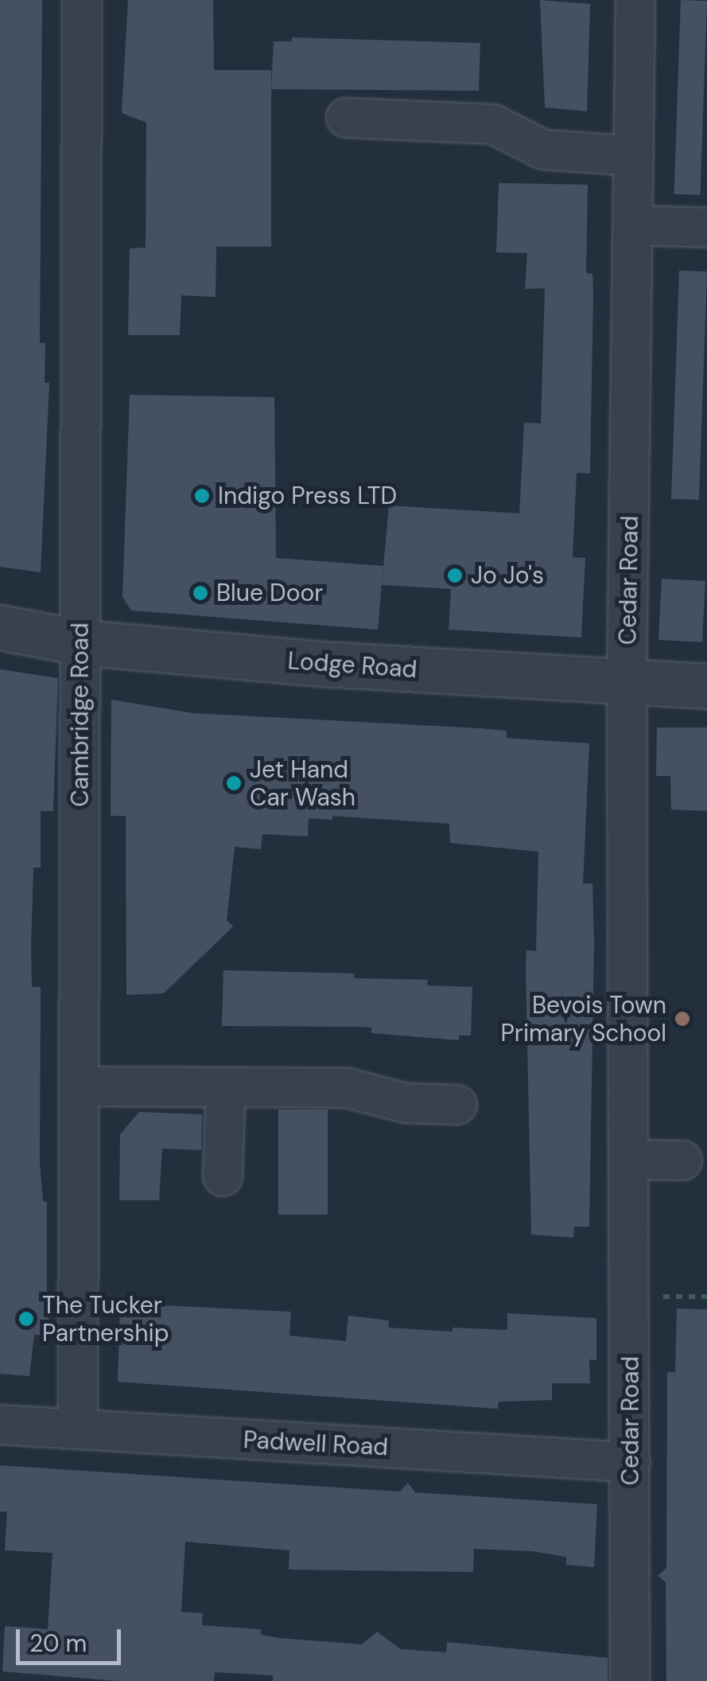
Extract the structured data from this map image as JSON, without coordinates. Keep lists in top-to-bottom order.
{
  "streets": {
    "street": [
      "Cedar Road",
      "Lodge Road",
      "Cambridge Road",
      "Padwell Road"
    ]
  },
  "crossings": [
    ["Cedar Road", "Lodge Road"],
    ["Cedar Road", "Padwell Road"],
    ["Lodge Road", "Cambridge Road"],
    ["Cambridge Road", "Padwell Road"]
  ],
  "places": [
    "Indigo Press LTD",
    "Jo Jo's",
    "Blue Door",
    "Jet Hand Car Wash",
    "Bevois Town Primary School",
    "The Tucker Partnership"
  ],
  "scale_bar": "20 m"
}
